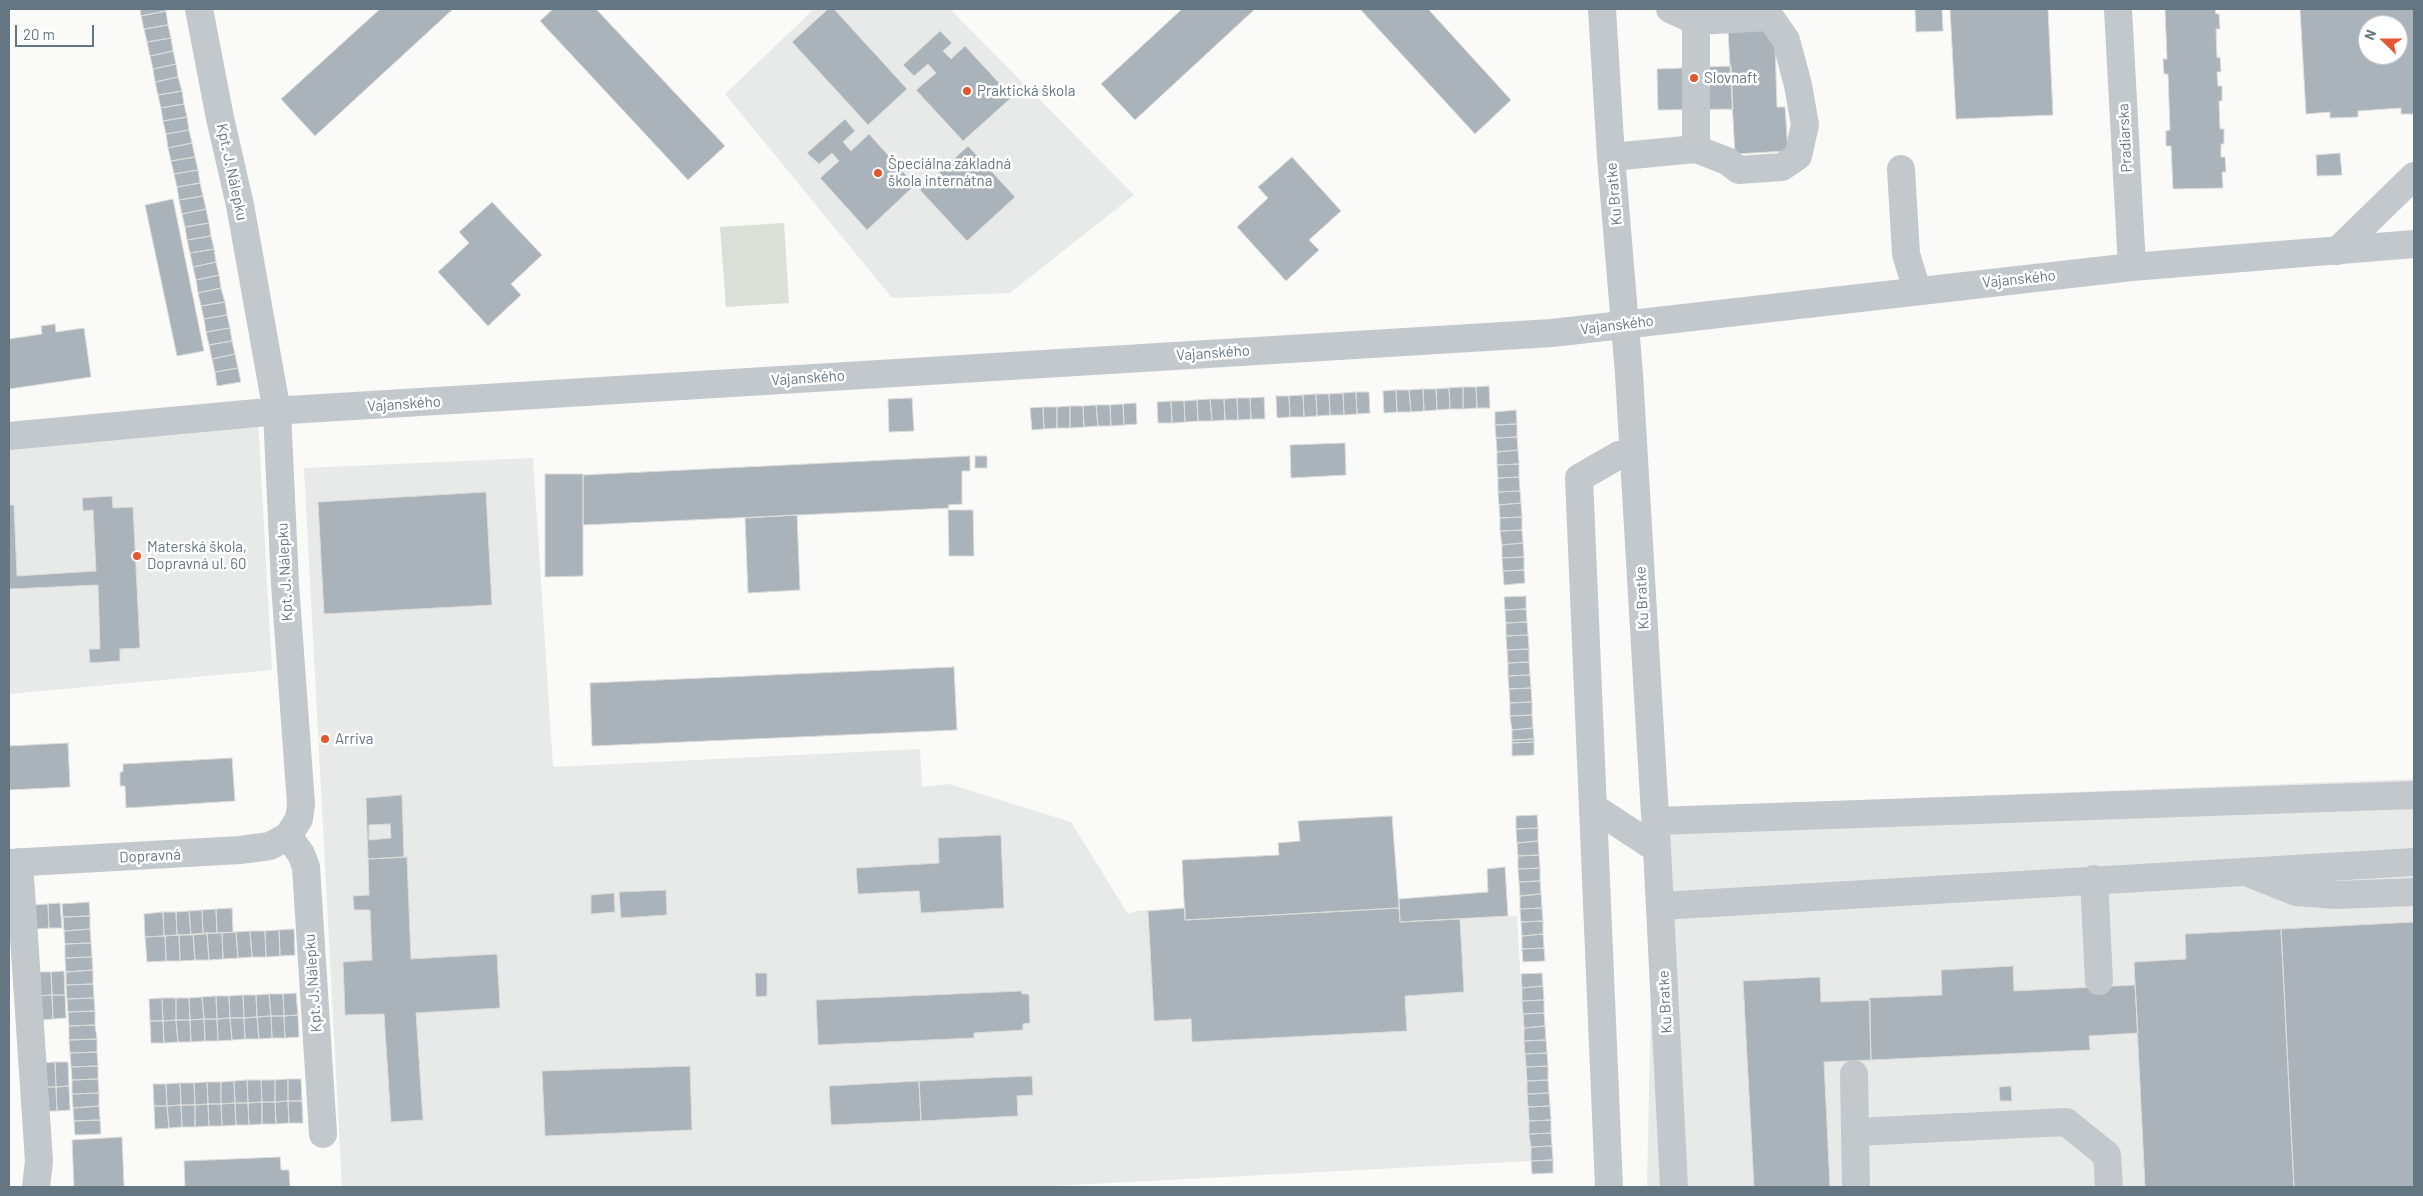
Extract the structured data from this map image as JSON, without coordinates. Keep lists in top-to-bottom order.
{
  "streets": {
    "street": [
      "Pradiarska",
      "Kpt. J. Nálepku",
      "Ku Bratke",
      "Vajanského",
      "Dopravná"
    ]
  },
  "crossings": [
    ["Pradiarska", "Vajanského"],
    ["Kpt. J. Nálepku", "Vajanského"],
    ["Kpt. J. Nálepku", "Dopravná"],
    ["Ku Bratke", "Vajanského"]
  ],
  "places": [
    "Slovnaft",
    "Praktická škola",
    "Špeciálna základná škola internátna",
    "Materská škola, Dopravná ul. 60",
    "Arriva"
  ],
  "scale_bar": "20 m",
  "north": "left"
}
